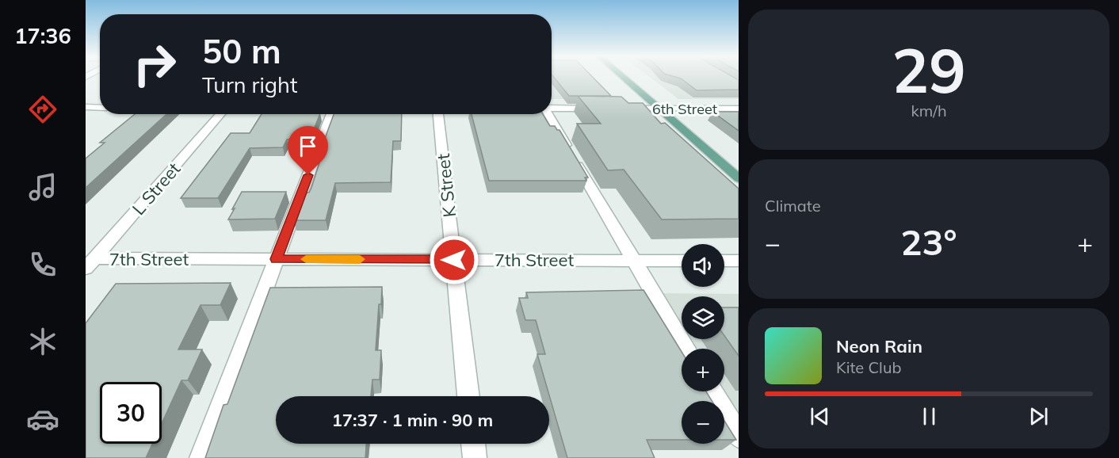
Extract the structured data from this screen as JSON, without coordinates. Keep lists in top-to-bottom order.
{
  "streets": {
    "street": [
      "6th Street",
      "K Street",
      "L Street",
      "7th Street"
    ]
  },
  "crossings": [
    ["K Street", "7th Street"],
    ["L Street", "7th Street"]
  ],
  "page": {
    "tabs": "17:36",
    "tile": [
      ["29", "km/h"],
      "Climate"
    ],
    "turn": ["50 m", "Turn right"],
    "heat": ["−", "23°", "+"],
    "map_buttons": ["+", "−"],
    "song": ["Neon Rain", "Kite Club"],
    "limit": "30",
    "trip": "17:37 · 1 min · 90 m"
  }
}
